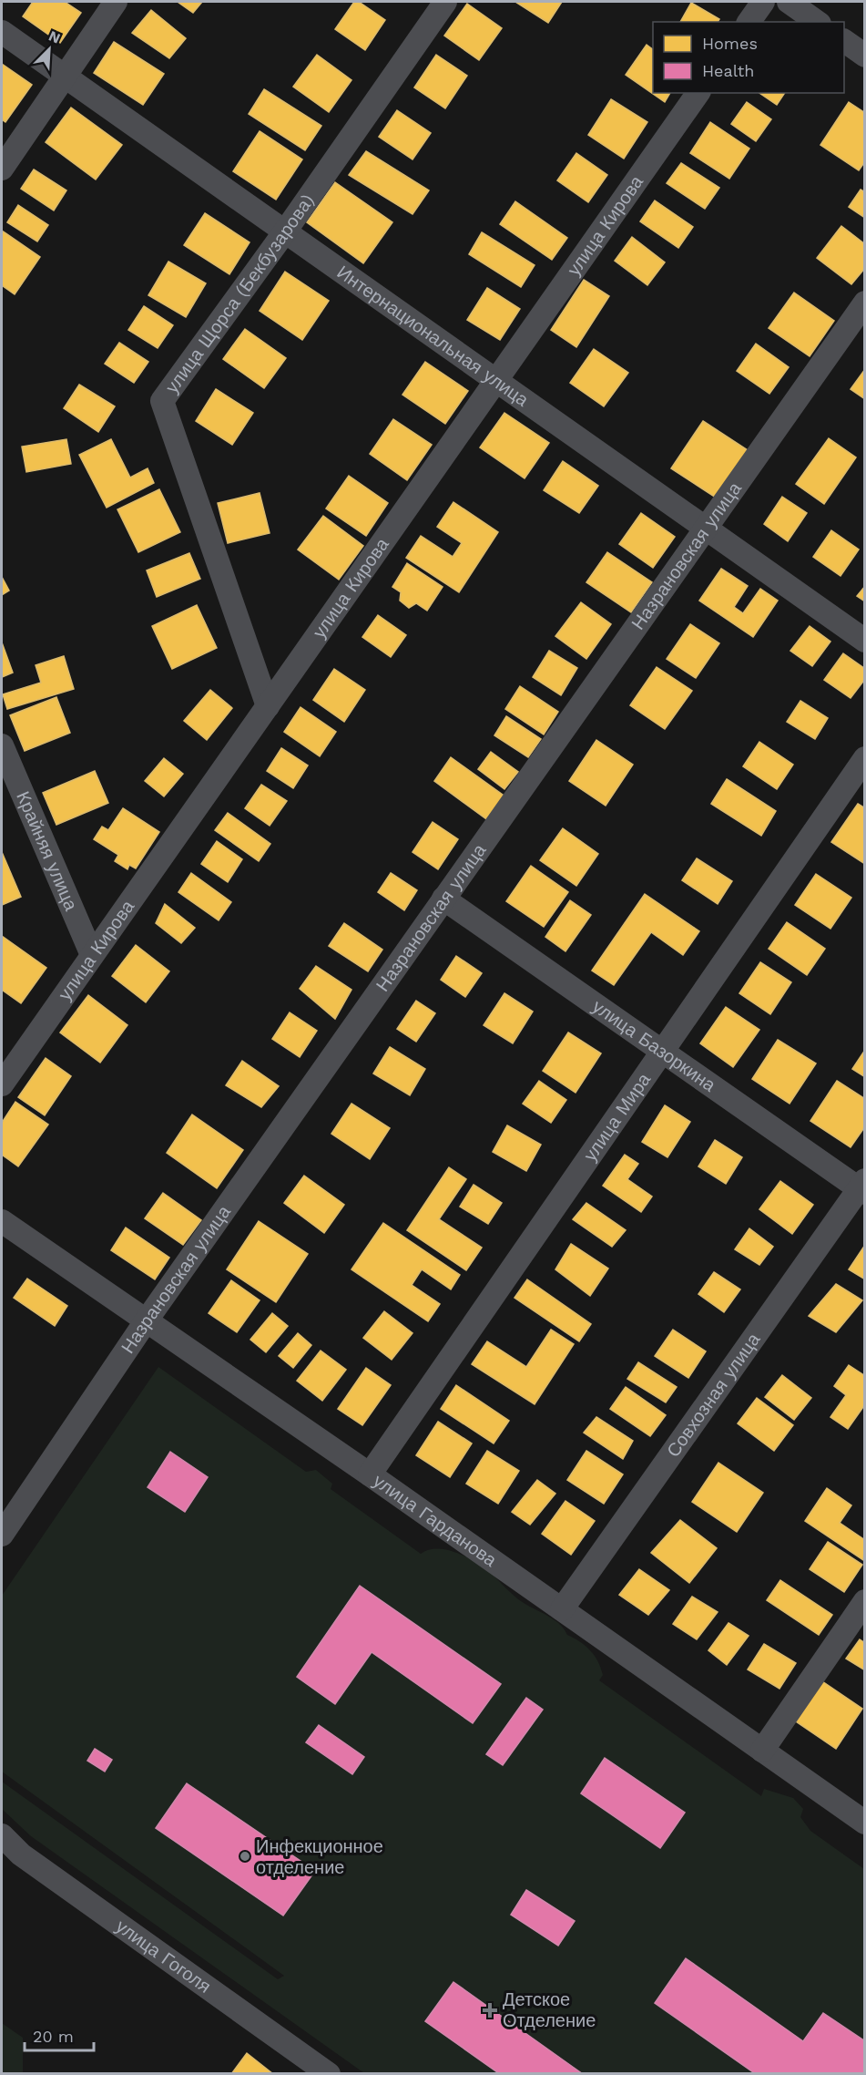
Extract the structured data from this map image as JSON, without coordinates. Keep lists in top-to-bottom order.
{
  "streets": {
    "street": [
      "улица Кирова",
      "улица Щорса (Бекбузарова)",
      "Интернациональная улица",
      "Назрановская улица",
      "Крайняя улица",
      "улица Базоркина",
      "улица Мира",
      "Совхозная улица",
      "улица Гарданова",
      "улица Гоголя"
    ]
  },
  "crossings": [
    ["улица Кирова", "улица Щорса (Бекбузарова)"],
    ["улица Кирова", "Интернациональная улица"],
    ["улица Кирова", "Крайняя улица"],
    ["улица Щорса (Бекбузарова)", "Интернациональная улица"],
    ["Интернациональная улица", "Назрановская улица"],
    ["Назрановская улица", "улица Базоркина"],
    ["Назрановская улица", "улица Гарданова"],
    ["улица Базоркина", "улица Мира"],
    ["улица Базоркина", "Совхозная улица"],
    ["улица Мира", "улица Гарданова"],
    ["Совхозная улица", "улица Гарданова"]
  ],
  "places": {
    "other": ["Инфекционное отделение"],
    "health": ["Детское Отделение"]
  },
  "legend": ["Homes", "Health"],
  "scale_bar": "20 m",
  "north": "top right"
}
